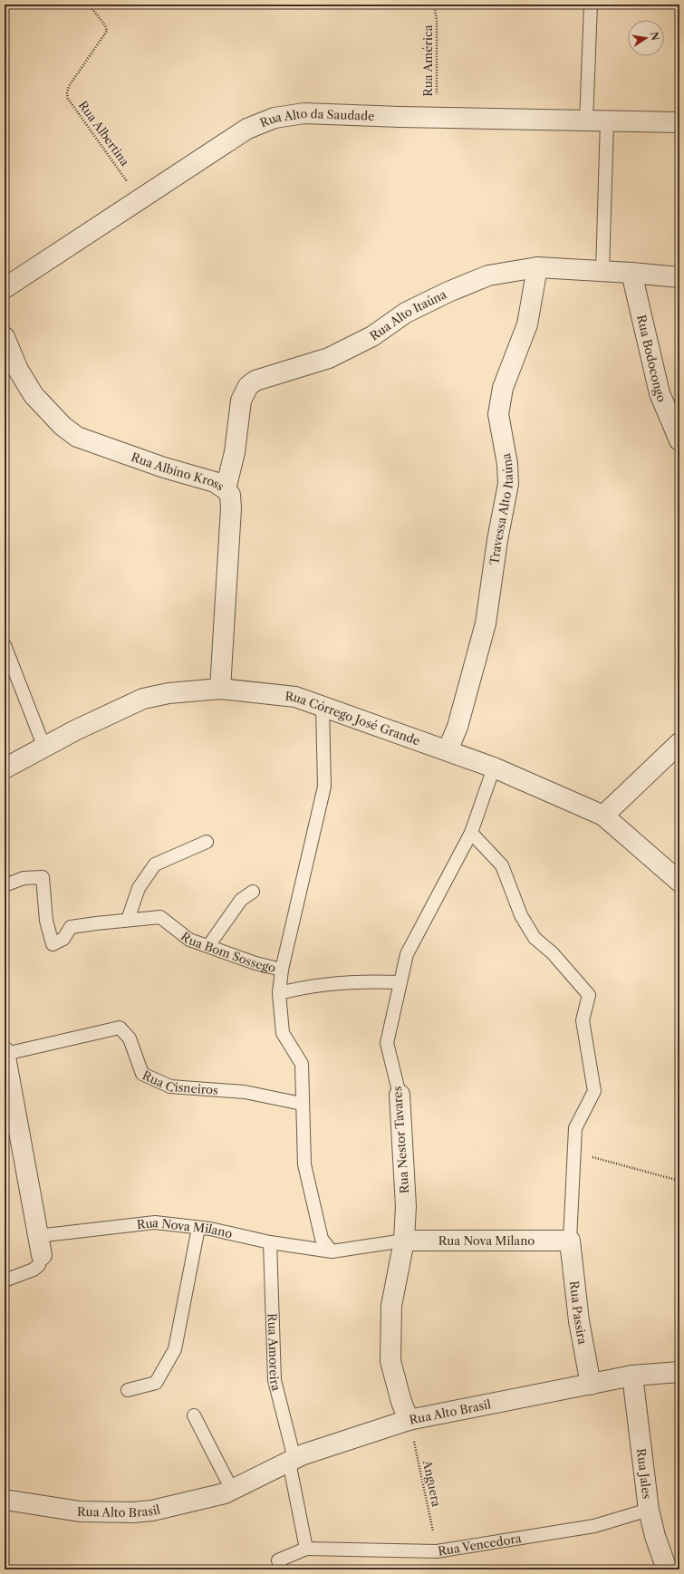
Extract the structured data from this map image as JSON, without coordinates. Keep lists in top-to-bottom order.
{
  "streets": {
    "street": [
      "Rua Alto da Saudade",
      "Rua Alto Itaúna",
      "Rua Bodocongo",
      "Rua Albino Kross",
      "Travessa Alto Itaúna",
      "Rua Córrego José Grande",
      "Rua Nestor Tavares",
      "Rua Nova Milano",
      "Rua Passira",
      "Rua Alto Brasil",
      "Rua Jales"
    ],
    "lane": [
      "Rua Bom Sossego",
      "Rua Cisneiros",
      "Rua Amoreira",
      "Rua Vencedora"
    ],
    "path": ["Rua América", "Rua Albertina", "Anguera"]
  },
  "crossings": [
    ["Rua América", "Rua Alto da Saudade"],
    ["Rua Alto da Saudade", "Rua Albertina"],
    ["Rua Alto Itaúna", "Rua Bodocongo"],
    ["Rua Alto Itaúna", "Rua Albino Kross"],
    ["Rua Alto Itaúna", "Travessa Alto Itaúna"],
    ["Rua Albino Kross", "Rua Córrego José Grande"],
    ["Travessa Alto Itaúna", "Rua Córrego José Grande"],
    ["Rua Córrego José Grande", "Rua Bom Sossego"],
    ["Rua Córrego José Grande", "Rua Nestor Tavares"],
    ["Rua Nestor Tavares", "Rua Nova Milano"],
    ["Rua Nestor Tavares", "Rua Alto Brasil"],
    ["Rua Nestor Tavares", "Anguera"],
    ["Rua Nova Milano", "Rua Passira"],
    ["Rua Nova Milano", "Rua Amoreira"],
    ["Rua Passira", "Rua Alto Brasil"],
    ["Rua Amoreira", "Rua Alto Brasil"],
    ["Rua Amoreira", "Rua Vencedora"],
    ["Rua Alto Brasil", "Rua Jales"],
    ["Rua Alto Brasil", "Anguera"],
    ["Rua Jales", "Rua Vencedora"],
    ["Anguera", "Rua Vencedora"]
  ],
  "north": "right"
}
